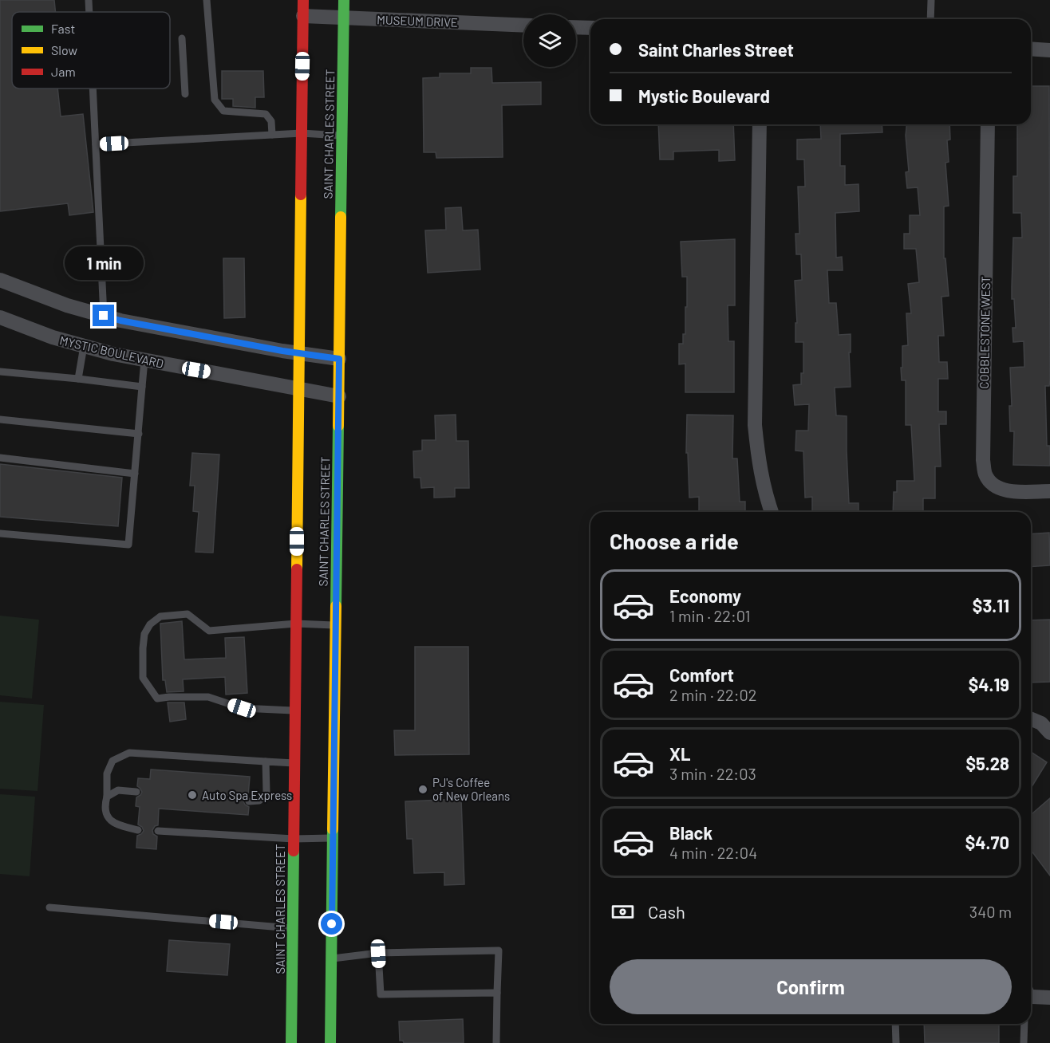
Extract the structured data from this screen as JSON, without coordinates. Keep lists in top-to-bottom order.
{
  "streets": {
    "street": [
      "MUSEUM DRIVE",
      "SAINT CHARLES STREET",
      "COBBLESTONE WEST",
      "MYSTIC BOULEVARD"
    ]
  },
  "crossings": [
    ["MUSEUM DRIVE", "SAINT CHARLES STREET"],
    ["SAINT CHARLES STREET", "MYSTIC BOULEVARD"]
  ],
  "places": ["PJ's Coffee of New Orleans", "Auto Spa Express"],
  "legend": ["Fast", "Slow", "Jam"],
  "page": {
    "banner": ["Saint Charles Street", "Mystic Boulevard"],
    "bubble": "1 min",
    "heading": "Choose a ride",
    "list": [
      {
        "name": "Economy",
        "note": "1 min · 22:01",
        "value": "$3.11"
      },
      {
        "name": "Comfort",
        "note": "2 min · 22:02",
        "value": "$4.19"
      },
      {
        "name": "XL",
        "note": "3 min · 22:03",
        "value": "$5.28"
      },
      {
        "name": "Black",
        "note": "4 min · 22:04",
        "value": "$4.70"
      }
    ],
    "pay": ["Cash", "340 m"],
    "buttons": "Confirm"
  }
}
